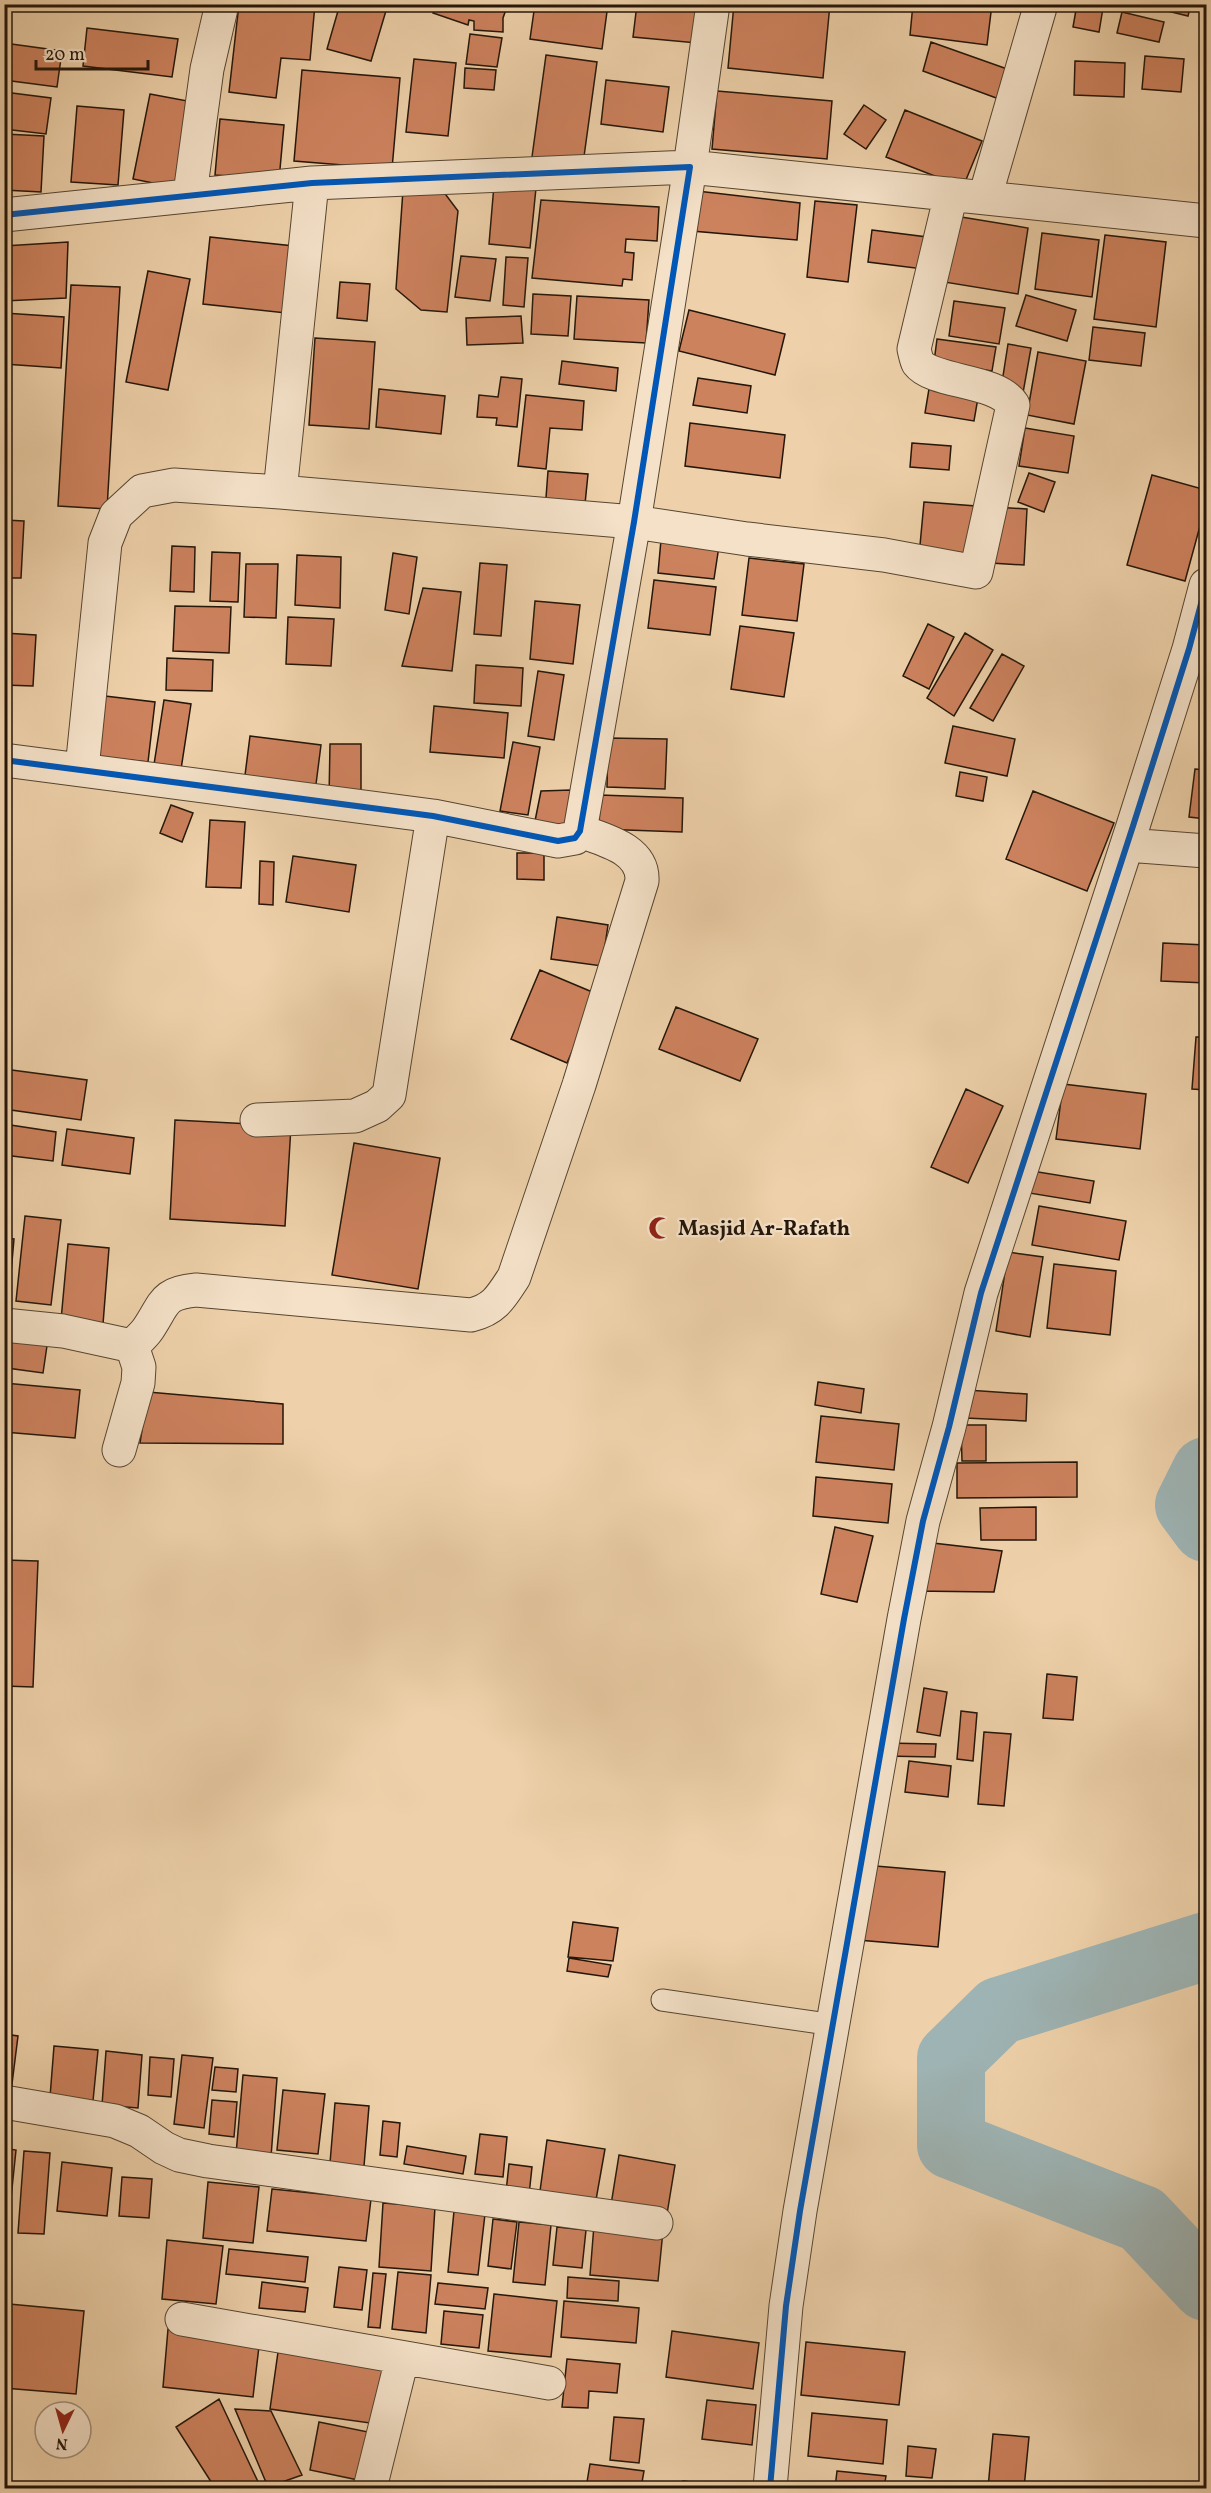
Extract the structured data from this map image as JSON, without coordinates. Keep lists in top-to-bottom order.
{
  "places": {
    "mosque": ["Masjid Ar-Rafath"]
  },
  "scale_bar": "20 m",
  "north": "bottom"
}
